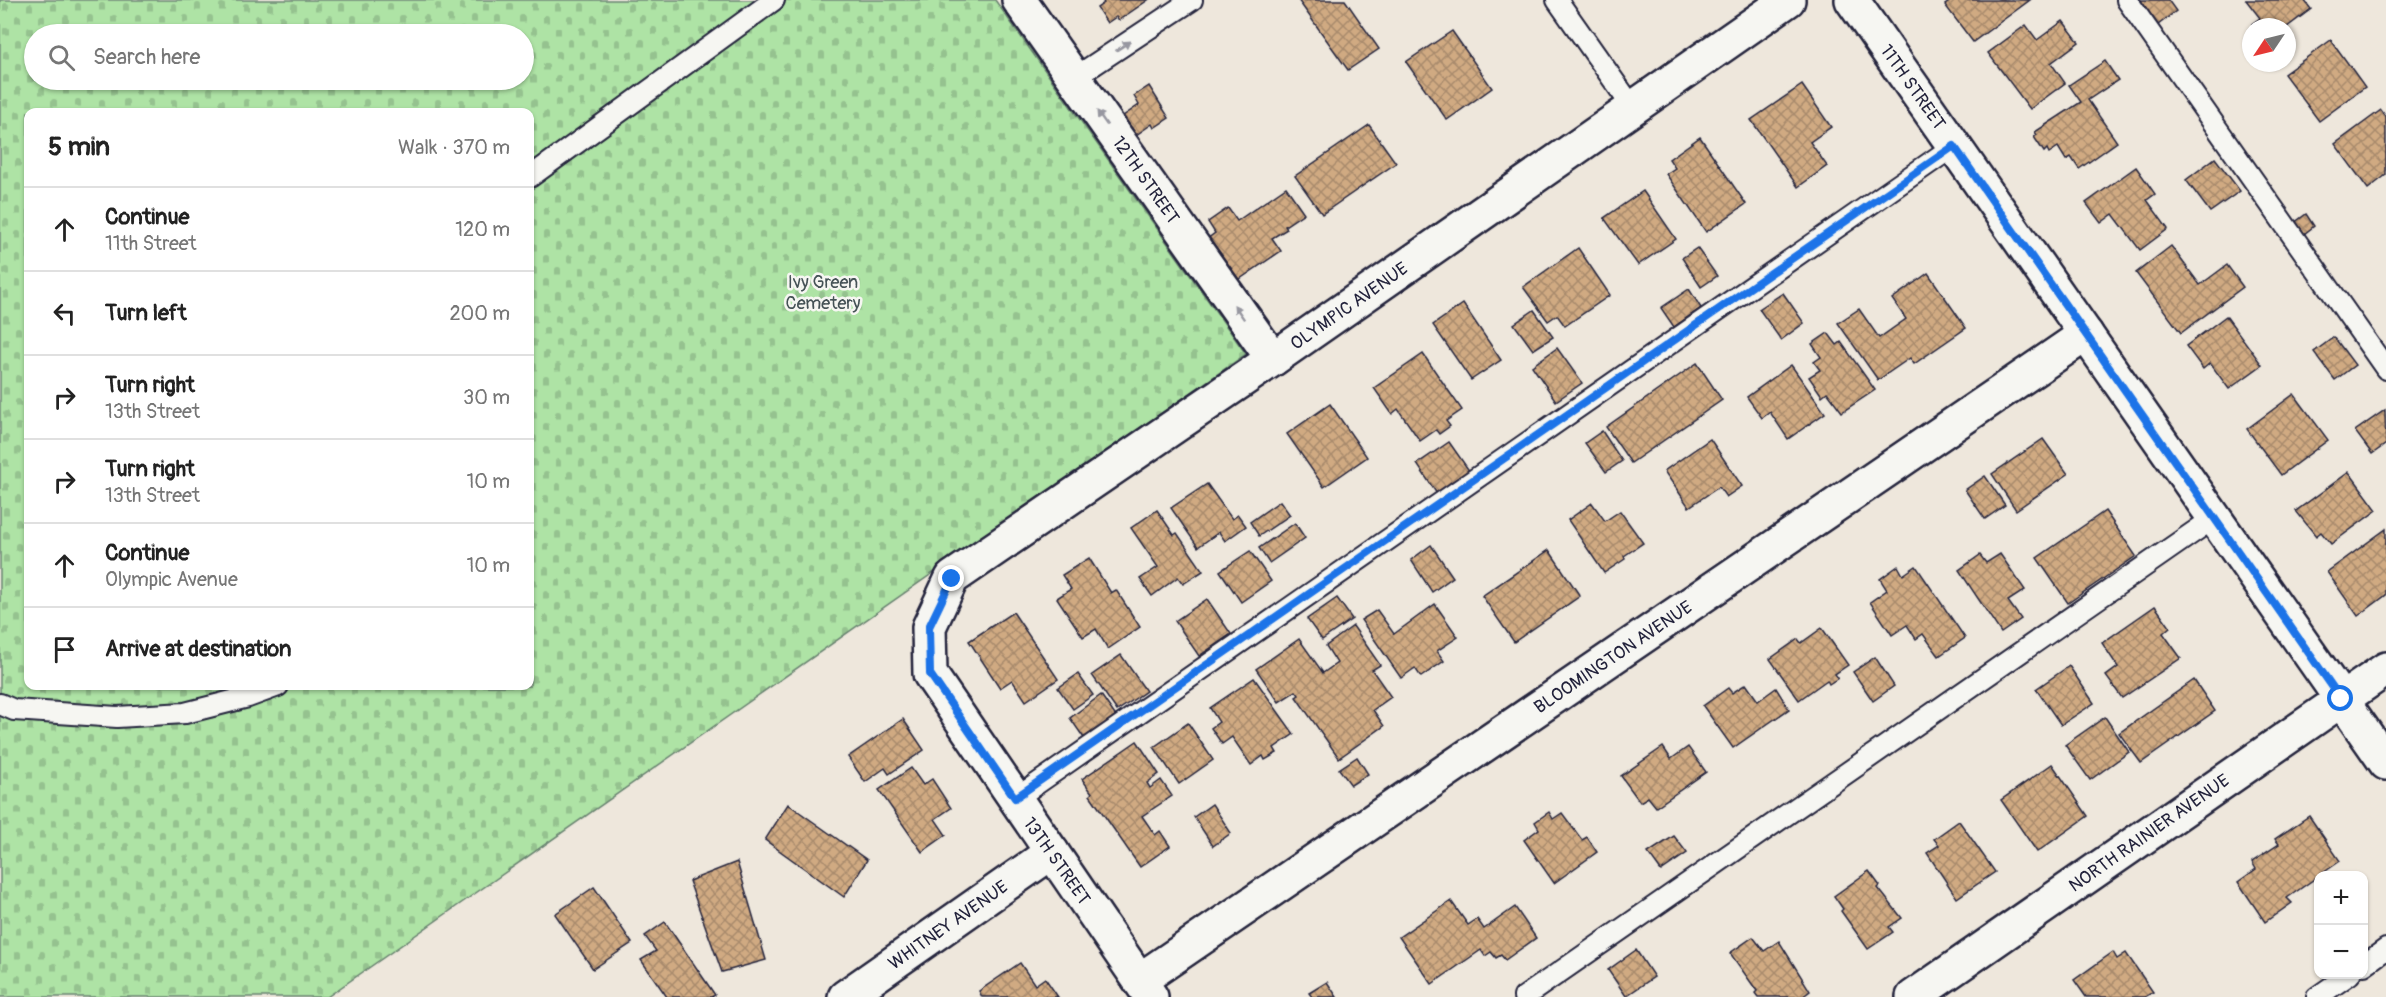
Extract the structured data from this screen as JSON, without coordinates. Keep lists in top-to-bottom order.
{
  "streets": {
    "street": [
      "11TH STREET",
      "12TH STREET",
      "OLYMPIC AVENUE",
      "BLOOMINGTON AVENUE",
      "NORTH RAINIER AVENUE",
      "13TH STREET",
      "WHITNEY AVENUE"
    ]
  },
  "crossings": [
    ["11TH STREET", "BLOOMINGTON AVENUE"],
    ["11TH STREET", "NORTH RAINIER AVENUE"],
    ["12TH STREET", "OLYMPIC AVENUE"],
    ["OLYMPIC AVENUE", "13TH STREET"],
    ["BLOOMINGTON AVENUE", "13TH STREET"],
    ["13TH STREET", "WHITNEY AVENUE"]
  ],
  "one_way": ["12TH STREET"],
  "parks": ["Ivy Green Cemetery"],
  "north": "bottom left",
  "page": {
    "search": "Search here",
    "heading": ["5 min", "Walk · 370 m"],
    "list": [
      ["Continue", "11th Street", "120 m"],
      ["Turn left", "200 m"],
      ["Turn right", "13th Street", "30 m"],
      ["Turn right", "13th Street", "10 m"],
      ["Continue", "Olympic Avenue", "10 m"],
      "Arrive at destination"
    ],
    "map_buttons": ["+", "−"]
  }
}
